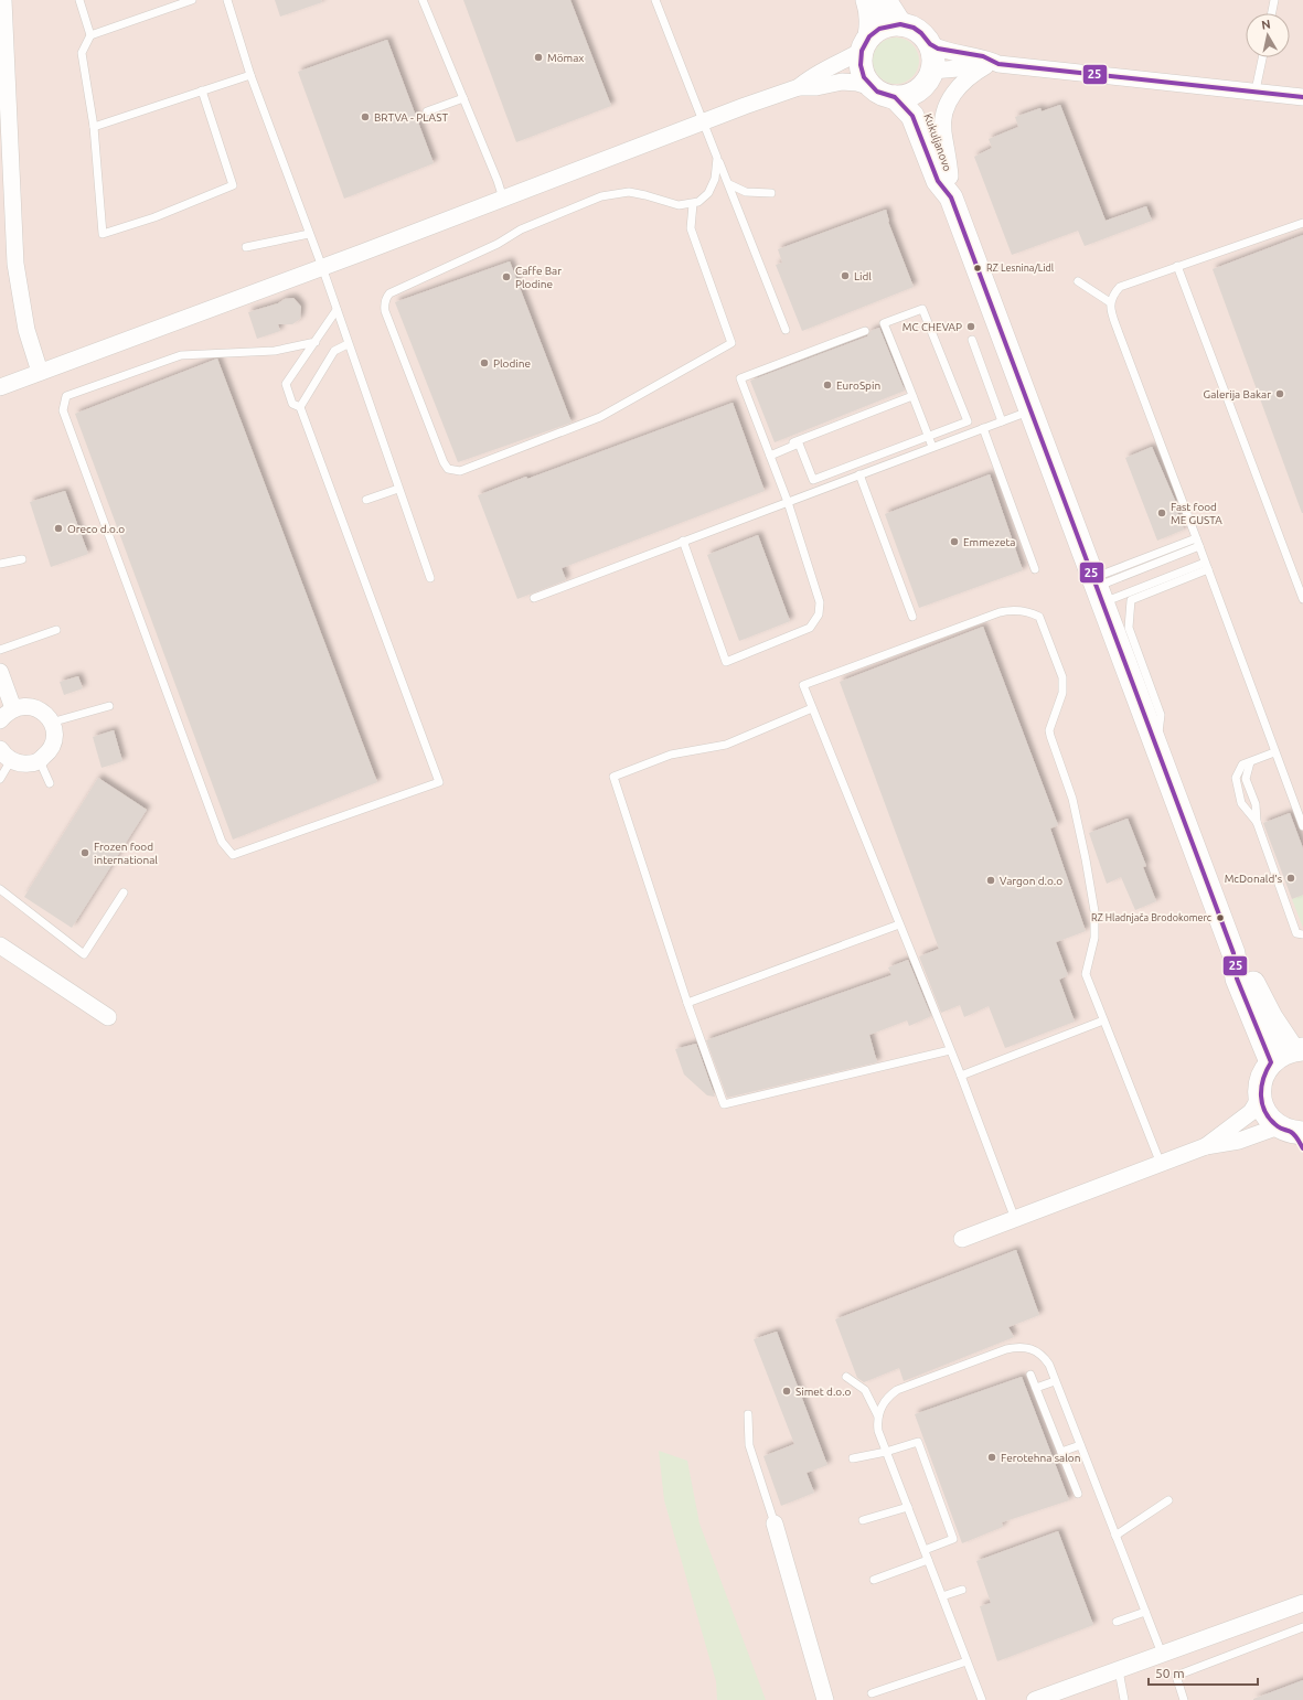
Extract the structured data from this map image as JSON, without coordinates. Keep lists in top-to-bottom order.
{
  "streets": {
    "main road": ["Kukuljanovo"]
  },
  "places": [
    "Mömax",
    "BRTVA - PLAST",
    "RZ Lesnina/Lidl",
    "Lidl",
    "Caffe Bar Plodine",
    "MC CHEVAP",
    "Plodine",
    "EuroSpin",
    "Galerija Bakar",
    "Fast food ME GUSTA",
    "Oreco d.o.o",
    "Emmezeta",
    "Frozen food international",
    "McDonald's",
    "Vargon d.o.o",
    "RZ Hladnjača Brodokomerc",
    "Simet d.o.o",
    "Ferotehna salon"
  ],
  "lines": ["transit line 25"],
  "scale_bar": "50 m",
  "north": "top"
}
